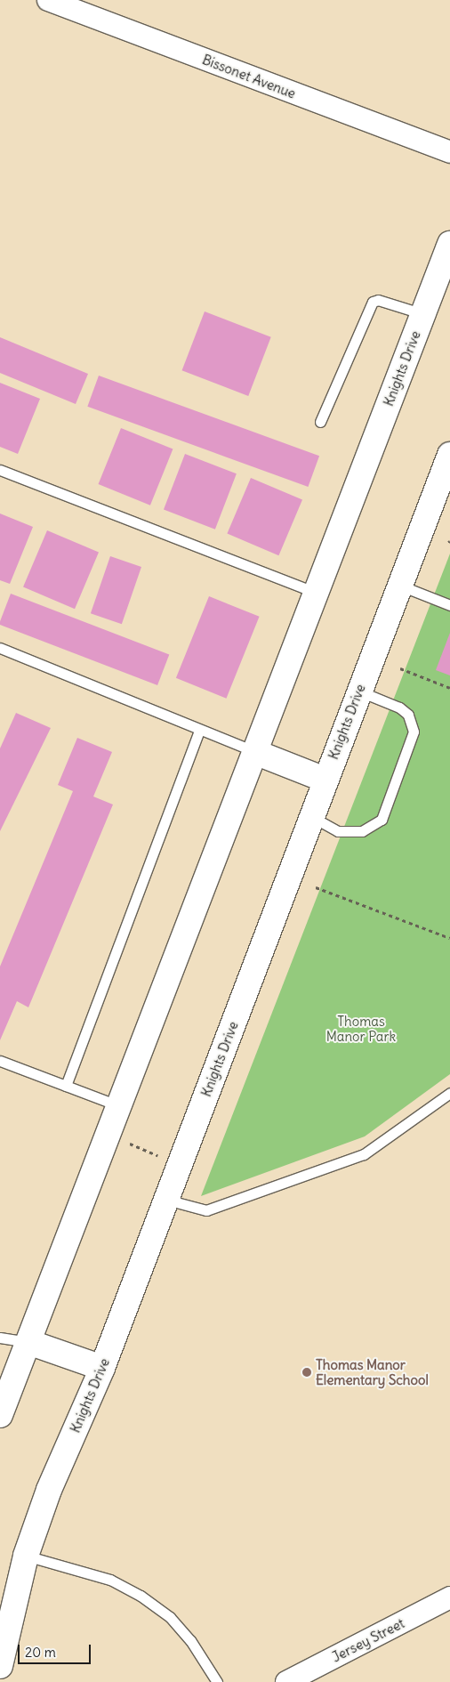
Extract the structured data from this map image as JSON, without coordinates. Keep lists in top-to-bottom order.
{
  "streets": {
    "street": ["Bissonet Avenue", "Knights Drive", "Jersey Street"]
  },
  "parks": ["Thomas Manor Park"],
  "places": ["Thomas Manor Elementary School"],
  "scale_bar": "20 m"
}
